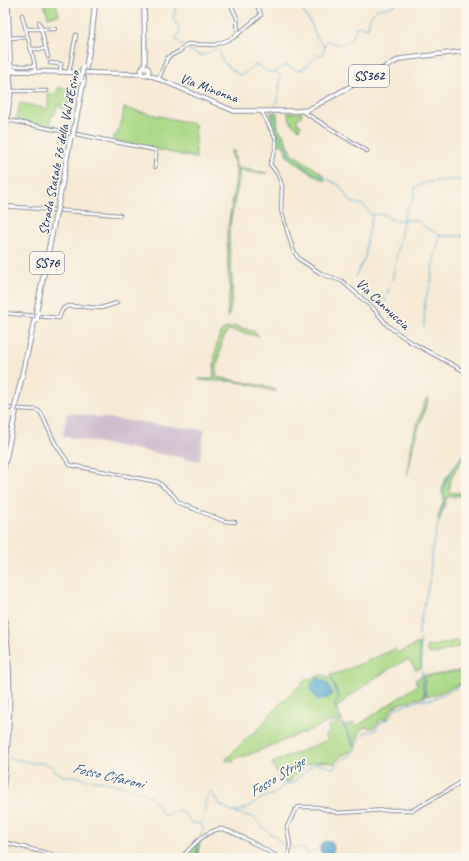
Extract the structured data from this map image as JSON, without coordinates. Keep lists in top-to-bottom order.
{
  "streets": {
    "highway": ["Strada Statale 76 della Val d'Esino", "SS76"],
    "main road": ["SS362", "Via Minonna"],
    "street": ["Via Cannuccia"]
  },
  "crossings": [
    ["SS362", "Via Minonna"],
    ["Via Minonna", "Via Cannuccia"]
  ],
  "water": ["Fosso Cifaroni", "Fosso Strige"]
}
